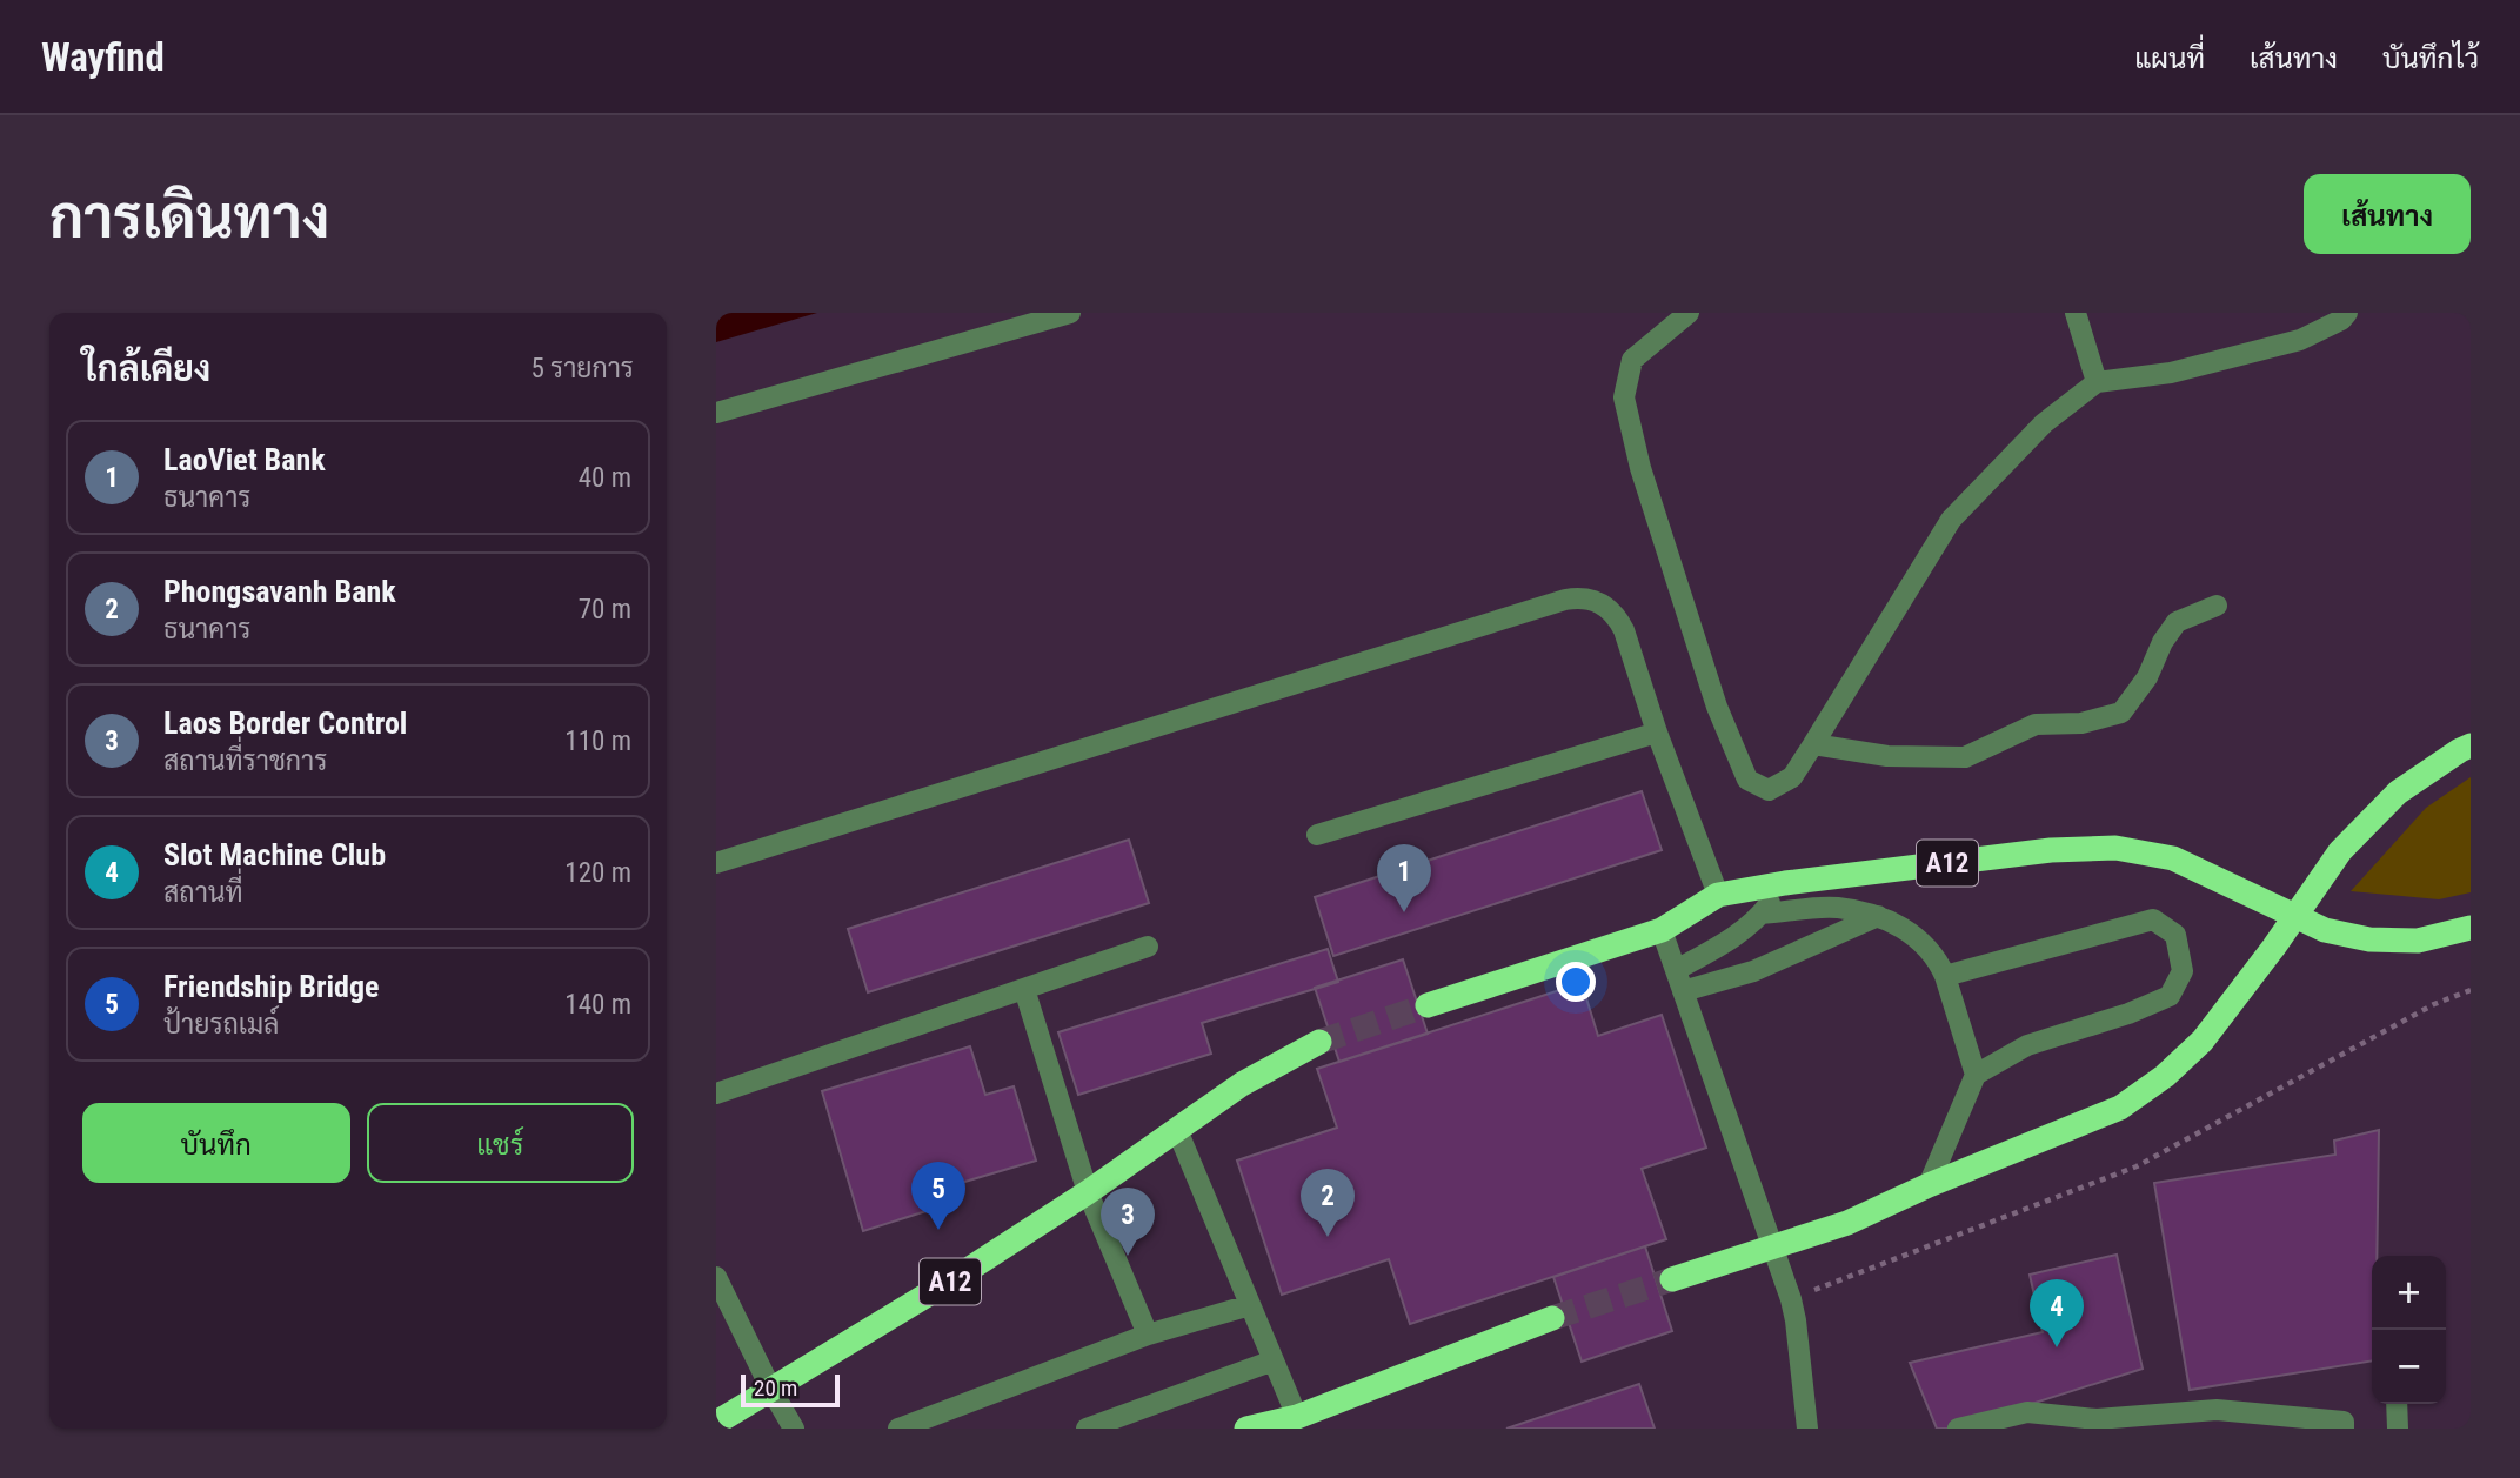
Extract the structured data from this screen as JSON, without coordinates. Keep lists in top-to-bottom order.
{
  "streets": {
    "highway": ["A12"]
  },
  "scale_bar": "20 m",
  "page": {
    "header": "Wayfind",
    "nav": ["แผนที่", "เส้นทาง", "บันทึกไว้"],
    "buttons": [
      "เส้นทาง",
      ["บันทึก", "แชร์"]
    ],
    "title": "การเดินทาง",
    "heading": ["ใกล้เคียง", "5 รายการ"],
    "list": [
      {
        "mark": "1",
        "name": "LaoViet Bank",
        "note": "ธนาคาร",
        "value": "40 m"
      },
      {
        "mark": "2",
        "name": "Phongsavanh Bank",
        "note": "ธนาคาร",
        "value": "70 m"
      },
      {
        "mark": "3",
        "name": "Laos Border Control",
        "note": "สถานที่ราชการ",
        "value": "110 m"
      },
      {
        "mark": "4",
        "name": "Slot Machine Club",
        "note": "สถานที่",
        "value": "120 m"
      },
      {
        "mark": "5",
        "name": "Friendship Bridge",
        "note": "ป้ายรถเมล์",
        "value": "140 m"
      }
    ],
    "pins": [
      "1",
      "5",
      "2",
      "3",
      "4"
    ],
    "map_buttons": ["+", "−"],
    "scale": "20 m"
  }
}
